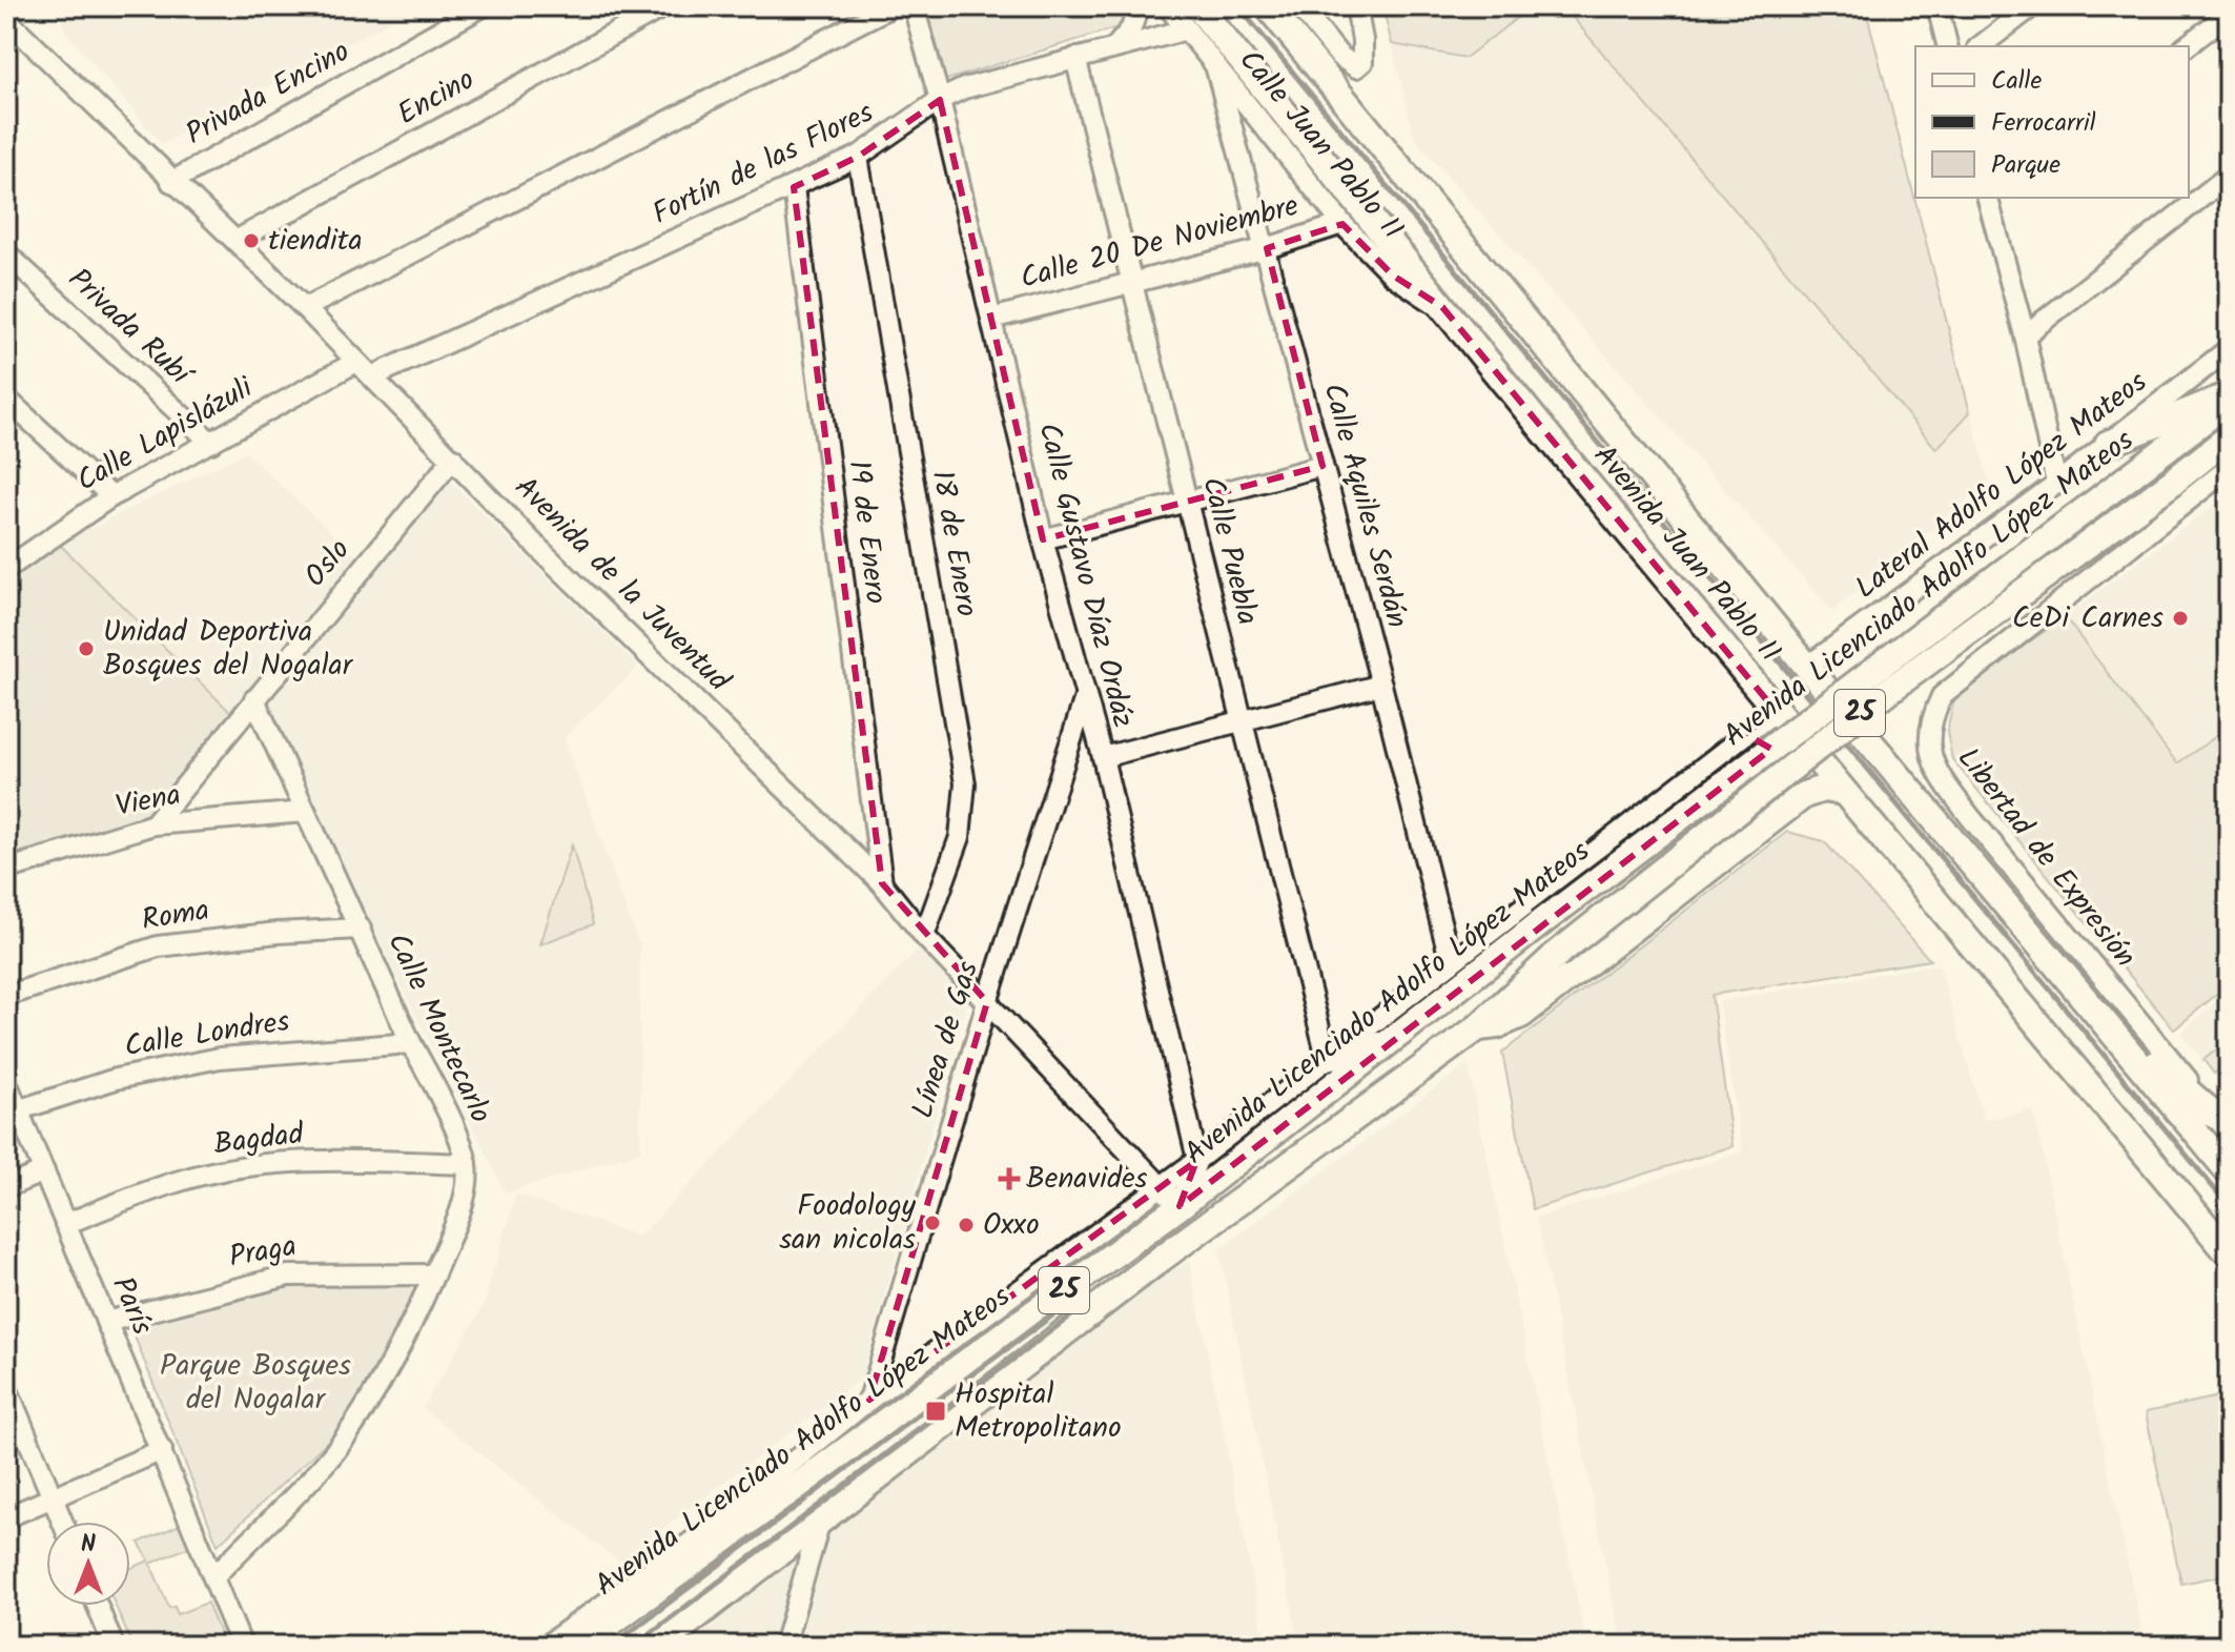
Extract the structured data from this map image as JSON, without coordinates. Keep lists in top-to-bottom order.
{
  "streets": {
    "main road": ["Avenida Juan Pablo II", "Avenida Licenciado Adolfo López Mateos", "25"],
    "street": [
      "Privada Encino",
      "Encino",
      "Calle Juan Pablo II",
      "Fortín de las Flores",
      "Calle 20 De Noviembre",
      "Privada Rubí",
      "Calle Lapislázuli",
      "Lateral Adolfo López Mateos",
      "Calle Aquiles Serdán",
      "19 de Enero",
      "18 de Enero",
      "Calle Puebla",
      "Oslo",
      "Calle Gustavo Díaz Ordáz",
      "Avenida de la Juventud",
      "Viena",
      "Libertad de Expresión",
      "Roma",
      "Calle Montecarlo",
      "Calle Londres",
      "Línea de Gas",
      "Bagdad",
      "Praga",
      "París"
    ]
  },
  "crossings": [
    ["Privada Encino", "Avenida de la Juventud"],
    ["Encino", "Avenida de la Juventud"],
    ["Calle Juan Pablo II", "Fortín de las Flores"],
    ["Calle Juan Pablo II", "Calle 20 De Noviembre"],
    ["Calle Juan Pablo II", "Calle Aquiles Serdán"],
    ["Calle Juan Pablo II", "Avenida Juan Pablo II"],
    ["Fortín de las Flores", "19 de Enero"],
    ["Fortín de las Flores", "18 de Enero"],
    ["Fortín de las Flores", "Calle Puebla"],
    ["Fortín de las Flores", "Avenida Juan Pablo II"],
    ["Fortín de las Flores", "Calle Gustavo Díaz Ordáz"],
    ["Fortín de las Flores", "Avenida de la Juventud"],
    ["Calle 20 De Noviembre", "Calle Aquiles Serdán"],
    ["Calle 20 De Noviembre", "Calle Puebla"],
    ["Calle 20 De Noviembre", "Calle Gustavo Díaz Ordáz"],
    ["Privada Rubí", "Calle Lapislázuli"],
    ["Calle Lapislázuli", "Avenida de la Juventud"],
    ["Lateral Adolfo López Mateos", "Avenida Juan Pablo II"],
    ["19 de Enero", "Avenida de la Juventud"],
    ["18 de Enero", "Avenida de la Juventud"],
    ["Oslo", "Avenida de la Juventud"],
    ["Oslo", "Viena"],
    ["Oslo", "Calle Montecarlo"],
    ["Calle Gustavo Díaz Ordáz", "Línea de Gas"],
    ["Avenida de la Juventud", "Avenida Licenciado Adolfo López Mateos"],
    ["Avenida de la Juventud", "Línea de Gas"],
    ["Viena", "Calle Montecarlo"],
    ["Roma", "Calle Montecarlo"],
    ["Calle Montecarlo", "Calle Londres"],
    ["Calle Montecarlo", "Bagdad"],
    ["Calle Montecarlo", "Praga"],
    ["Calle Montecarlo", "París"],
    ["Calle Londres", "París"],
    ["Bagdad", "París"],
    ["Praga", "París"]
  ],
  "parks": ["Parque Bosques del Nogalar"],
  "places": {
    "other": [
      "tiendita",
      "CeDi Carnes",
      "Unidad Deportiva Bosques del Nogalar",
      "Foodology san nicolas",
      "Oxxo"
    ],
    "health": ["Benavides"],
    "transit": ["Hospital Metropolitano"]
  },
  "legend": ["Calle", "Ferrocarril", "Parque"],
  "north": "top"
}
